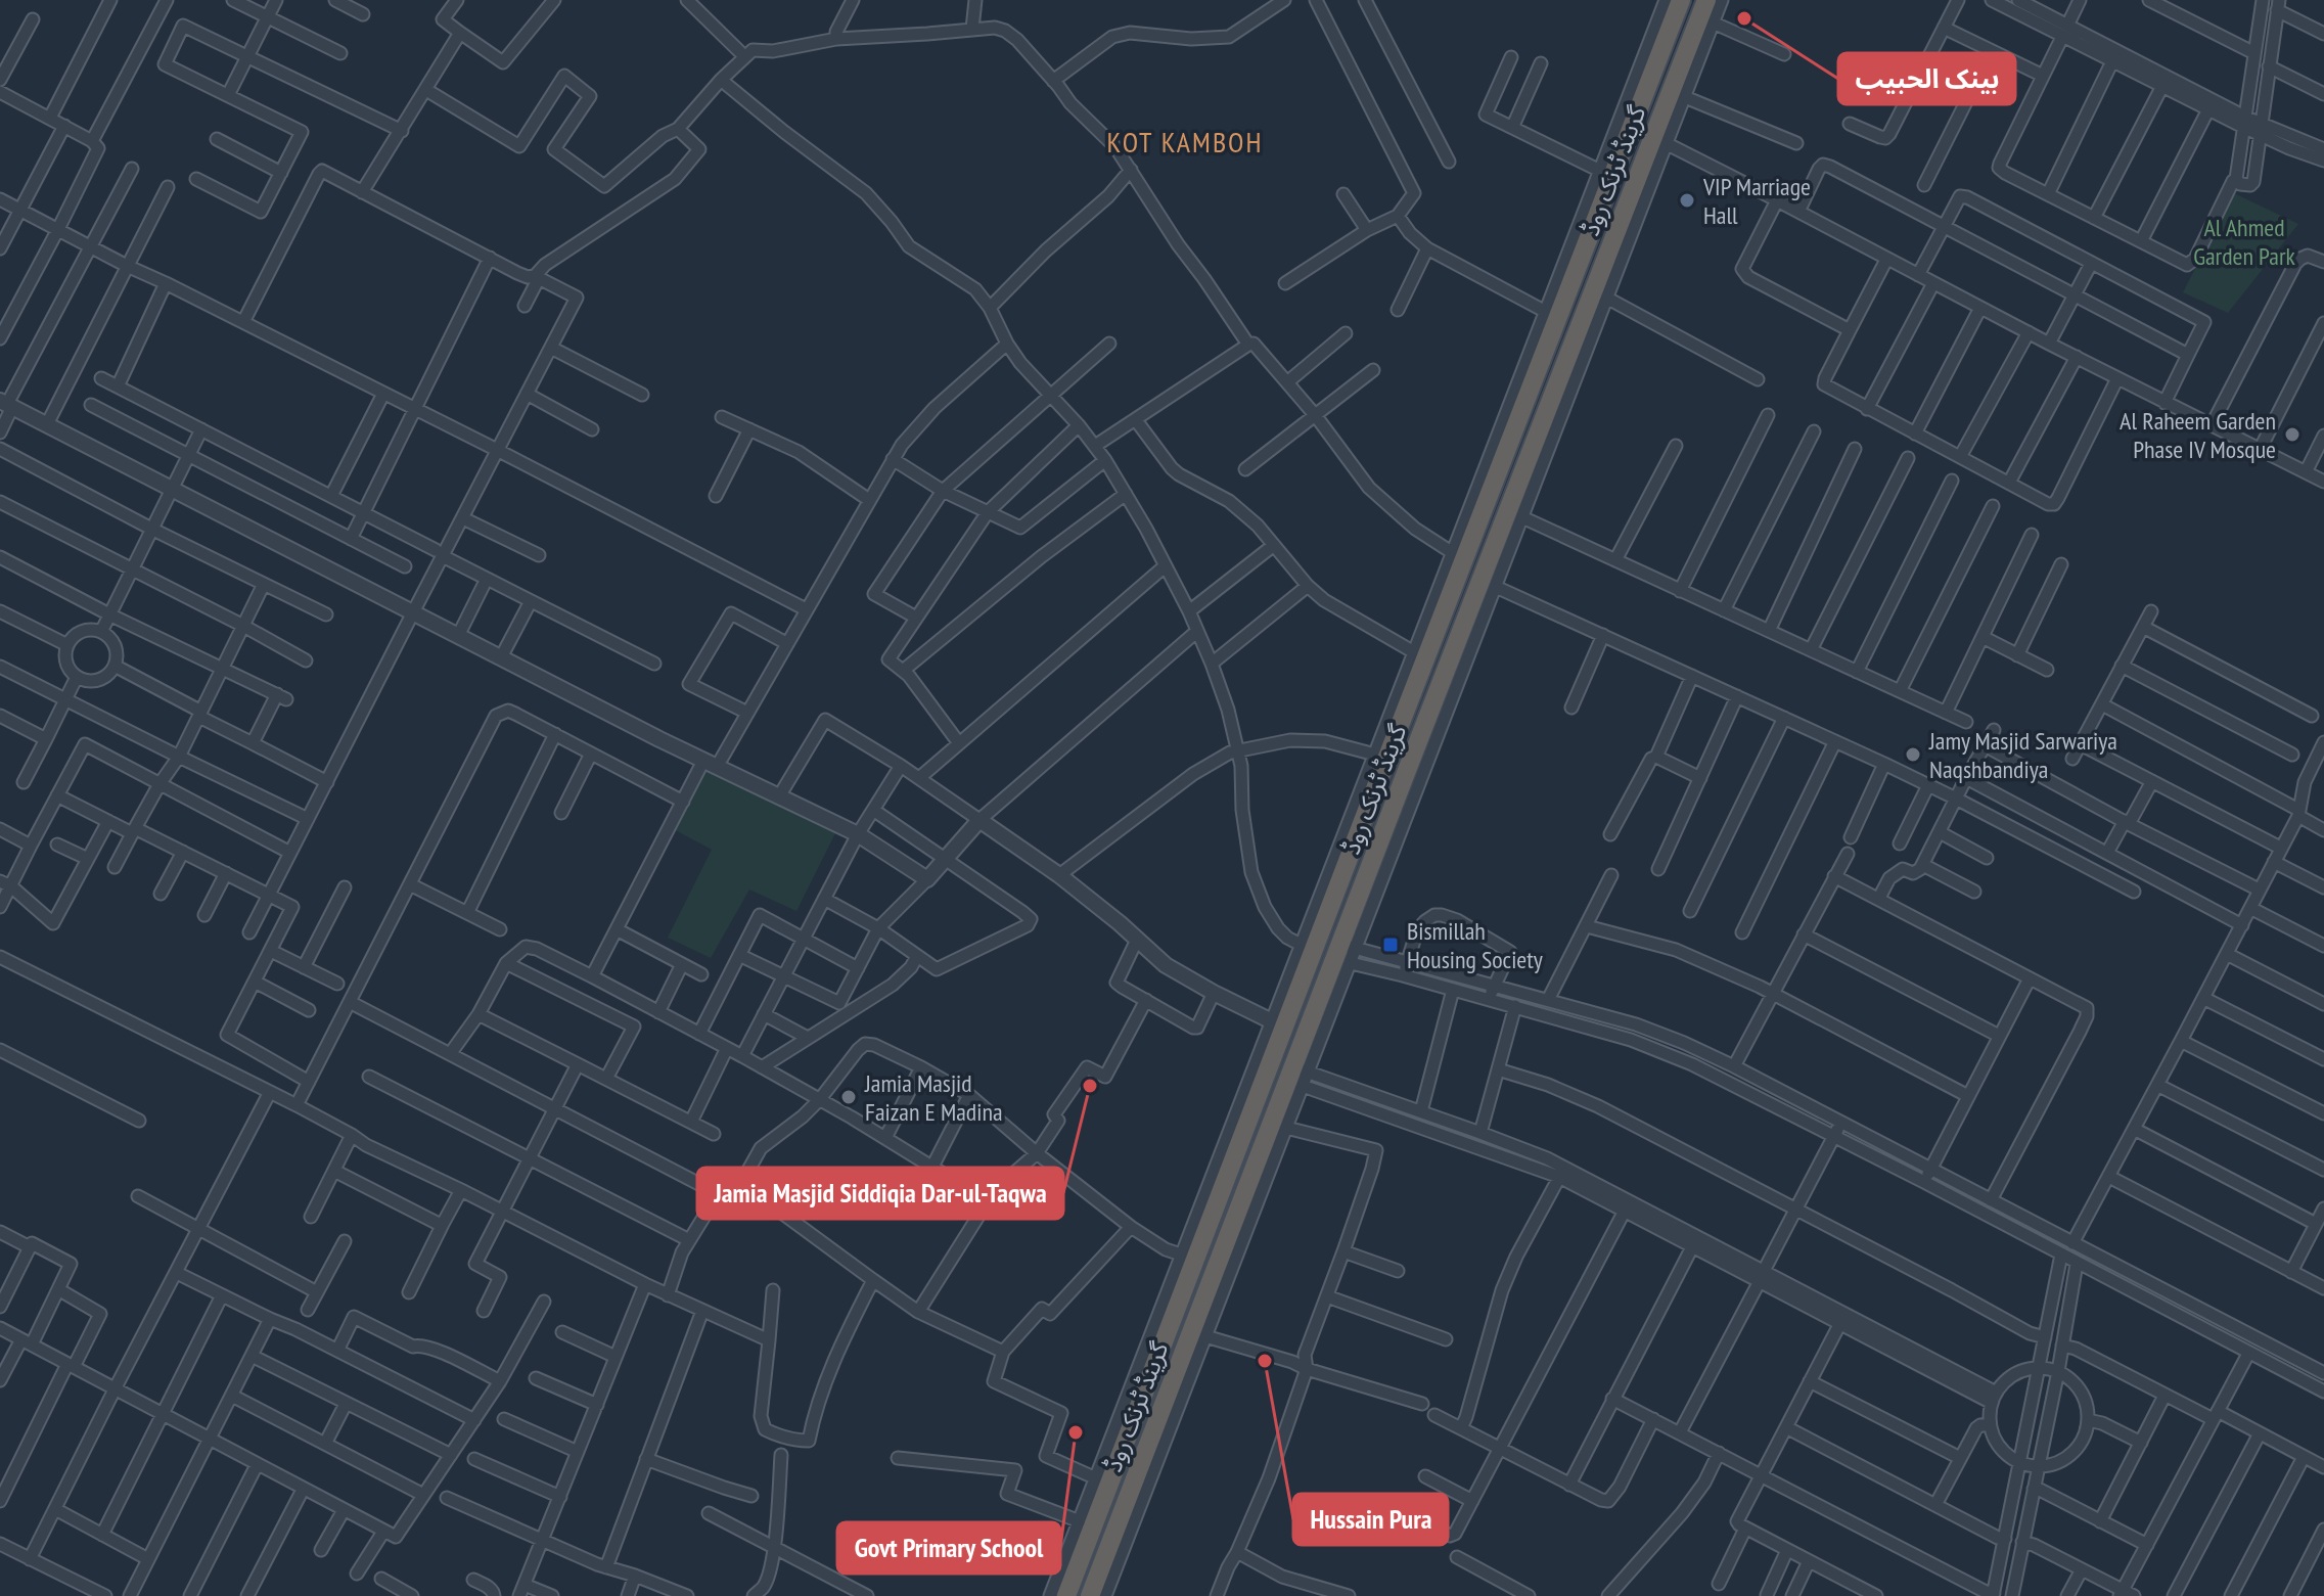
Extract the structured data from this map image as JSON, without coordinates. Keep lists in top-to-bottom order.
{
  "streets": {
    "highway": ["گرینڈ ٹرنک روڈ"]
  },
  "districts": ["KOT KAMBOH"],
  "parks": ["Al Ahmed Garden Park"],
  "places": {
    "other": [
      "بينک الحبيب",
      "VIP Marriage Hall",
      "Al Raheem Garden Phase IV Mosque",
      "Jamy Masjid Sarwariya Naqshbandiya",
      "Jamia Masjid Siddiqia Dar-ul-Taqwa",
      "Jamia Masjid Faizan E Madina",
      "Hussain Pura",
      "Govt Primary School"
    ],
    "transit": ["Bismillah Housing Society"]
  }
}
